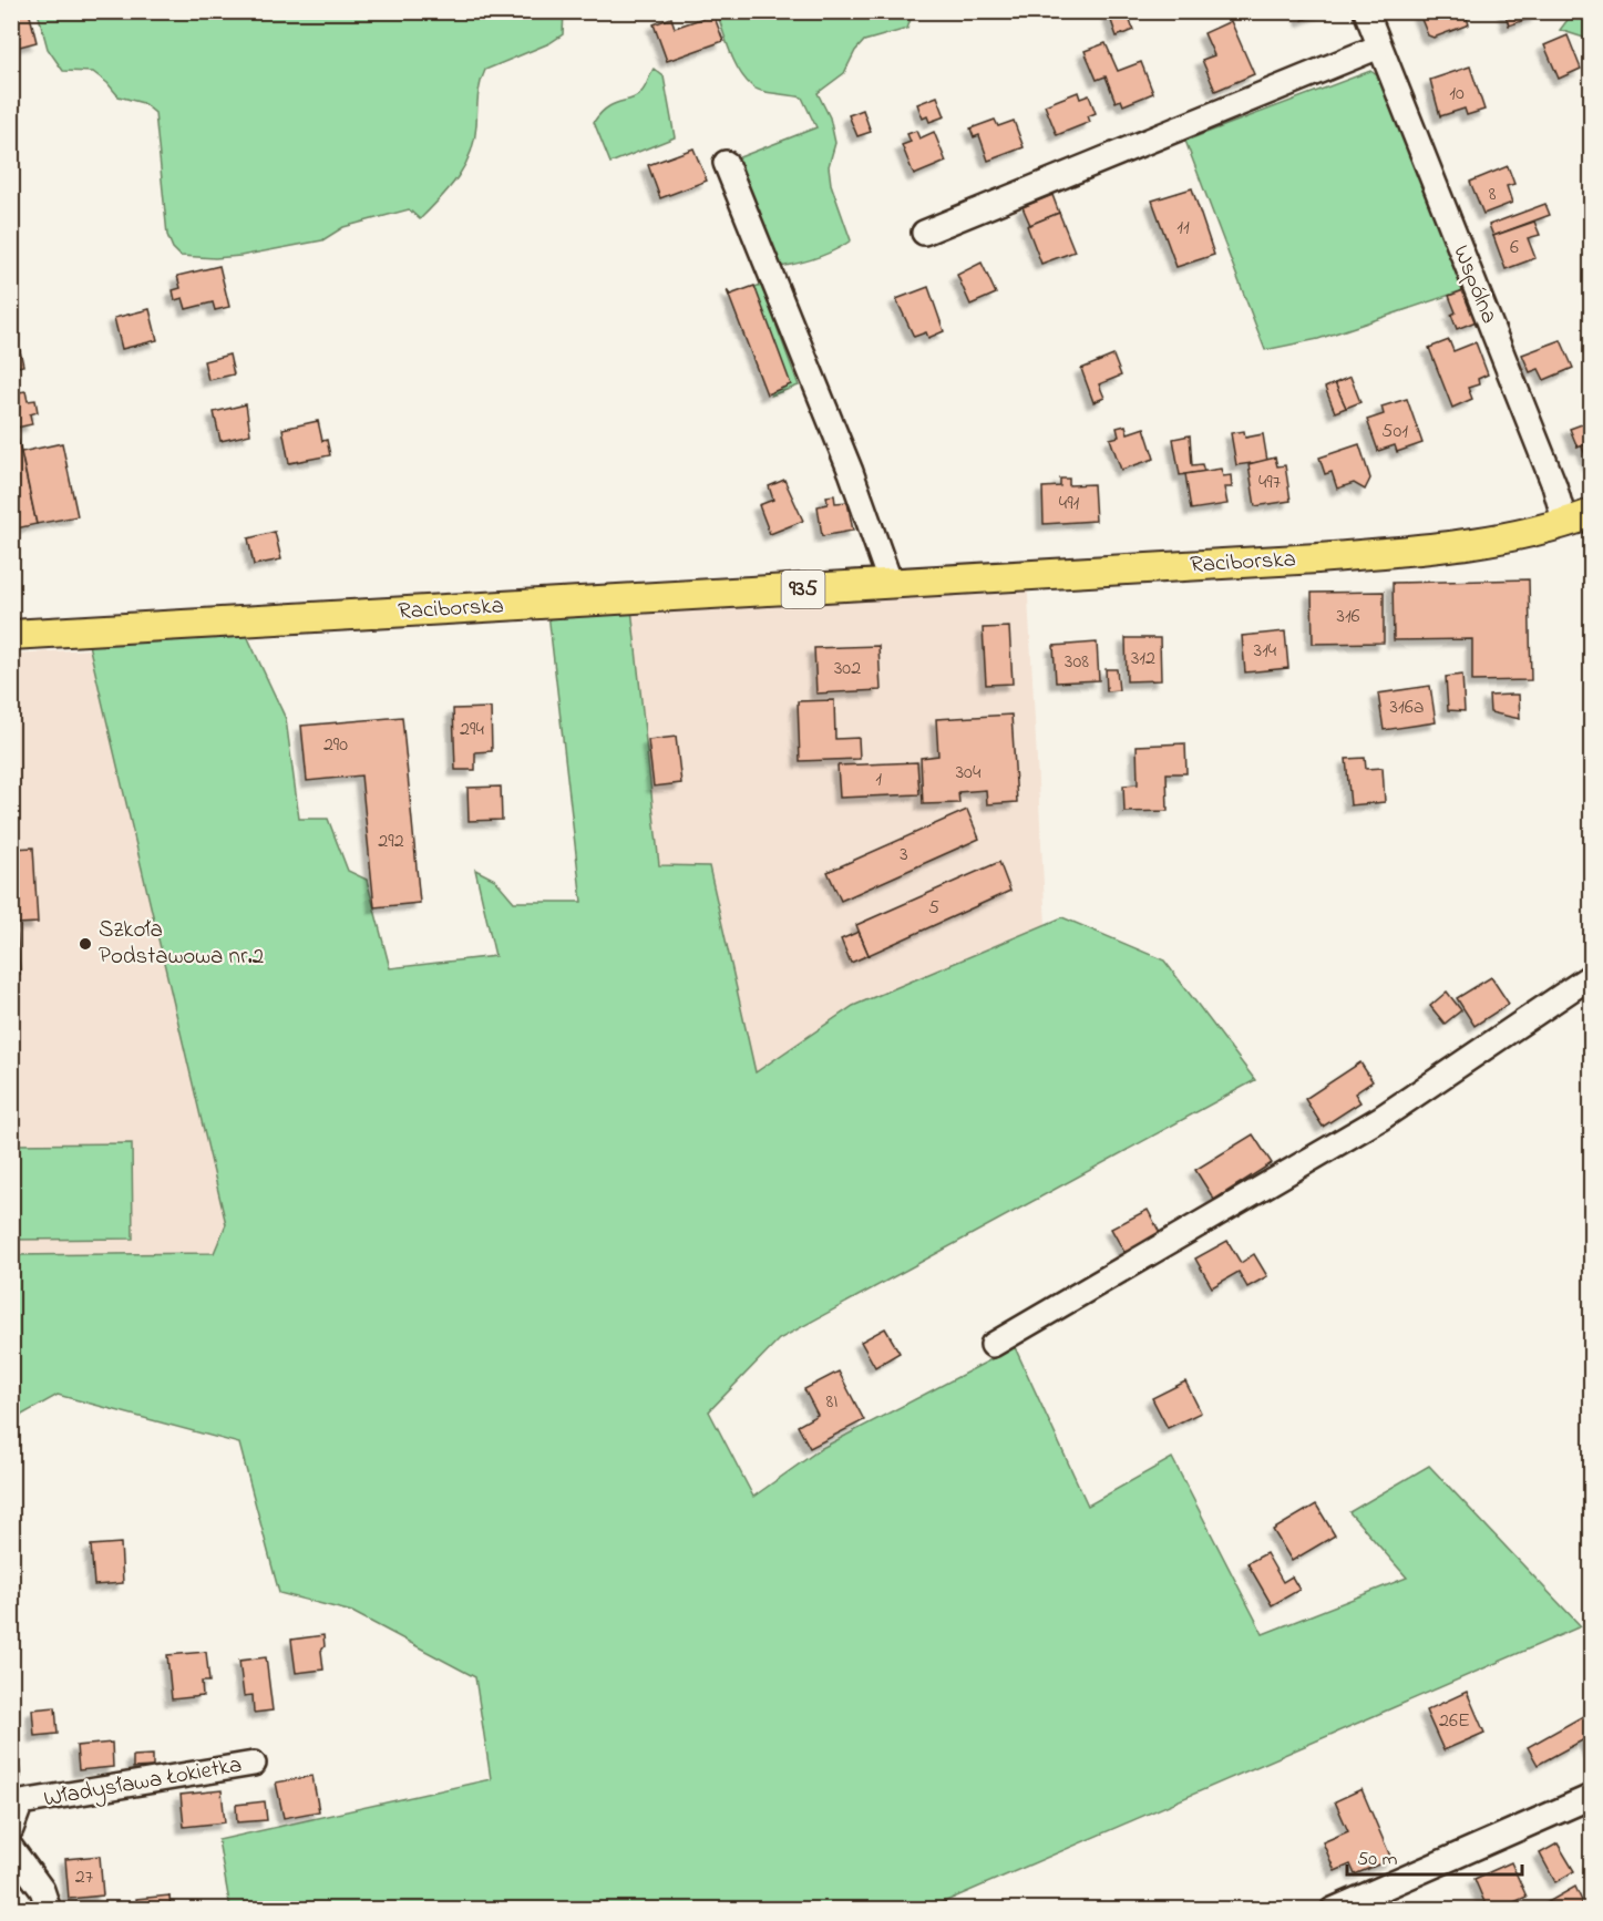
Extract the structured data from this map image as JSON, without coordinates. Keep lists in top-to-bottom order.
{
  "streets": {
    "main road": ["Raciborska", "935"],
    "street": ["Wspólna", "Władysława Łokietka"]
  },
  "crossings": [
    ["Wspólna", "Raciborska"]
  ],
  "places": ["Szkoła Podstawowa nr.2"],
  "house_numbers": [
    "10",
    "8",
    "11",
    "6",
    "501",
    "497",
    "491",
    "316",
    "314",
    "312",
    "308",
    "302",
    "316a",
    "294",
    "290",
    "304",
    "1",
    "292",
    "3",
    "5",
    "8I",
    "26E",
    "27"
  ],
  "scale_bar": "50 m"
}
